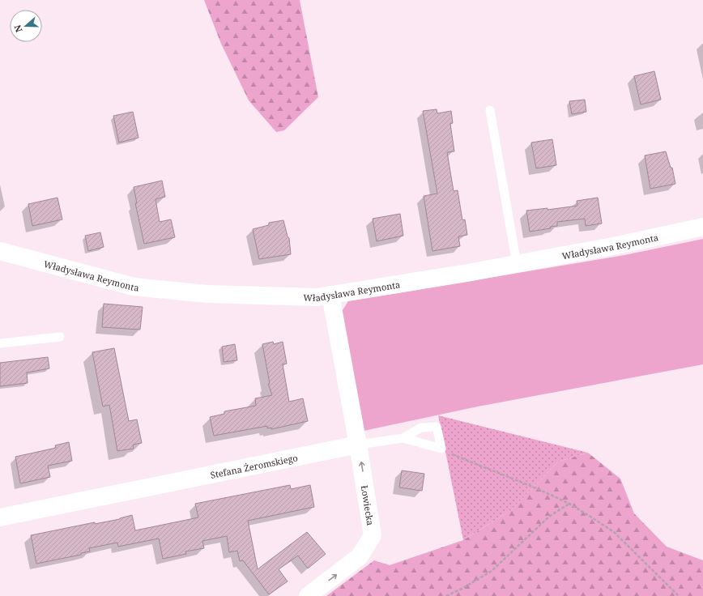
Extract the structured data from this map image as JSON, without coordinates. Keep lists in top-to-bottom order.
{
  "streets": {
    "street": ["Władysława Reymonta", "Stefana Żeromskiego", "Łowiecka"]
  },
  "crossings": [
    ["Stefana Żeromskiego", "Łowiecka"]
  ],
  "one_way": ["Łowiecka"],
  "north": "left"
}
